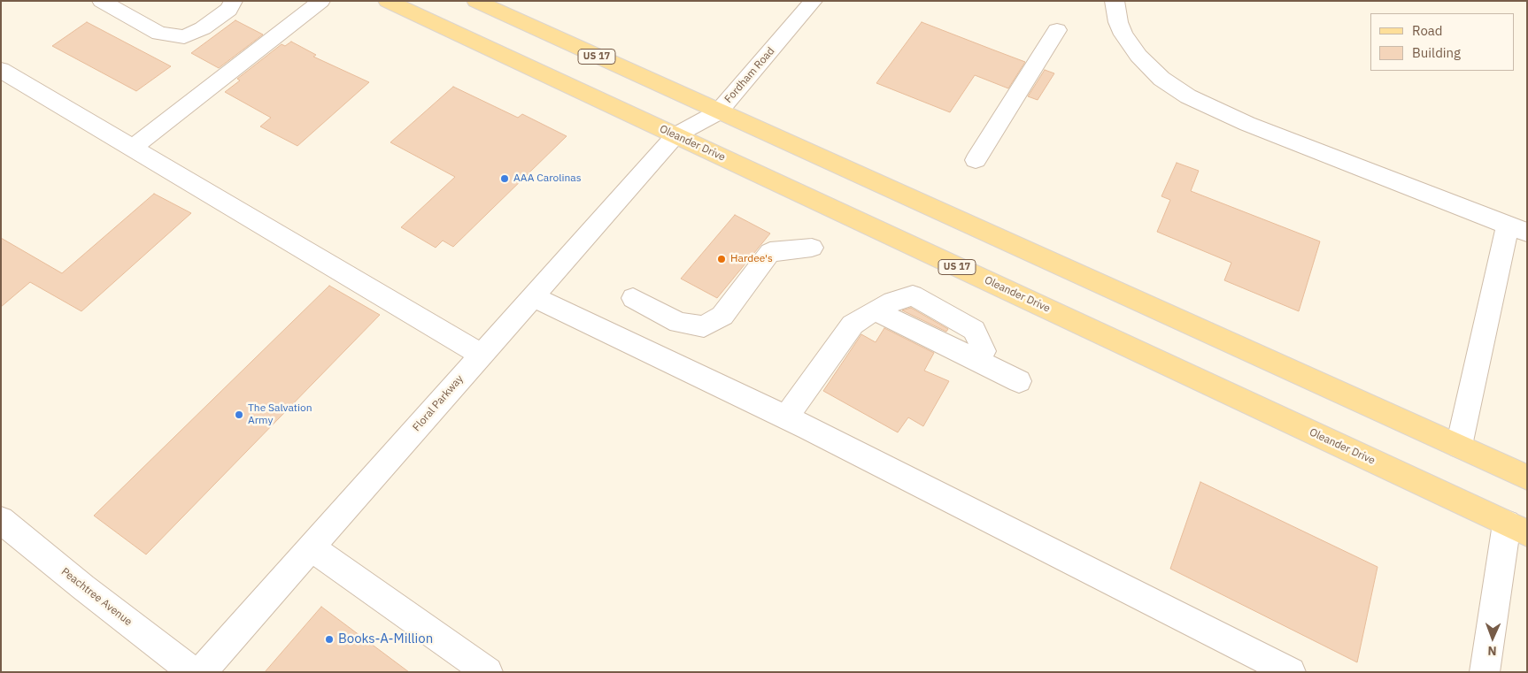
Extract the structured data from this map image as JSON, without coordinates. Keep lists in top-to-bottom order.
{
  "streets": {
    "main road": ["US 17", "Oleander Drive"],
    "street": ["Fordham Road", "Floral Parkway", "Peachtree Avenue"]
  },
  "crossings": [
    ["US 17", "Fordham Road"],
    ["Fordham Road", "Oleander Drive"],
    ["Fordham Road", "Floral Parkway"],
    ["Oleander Drive", "Floral Parkway"]
  ],
  "places": [
    "AAA Carolinas",
    "Hardee's",
    "The Salvation Army",
    "Books-A-Million"
  ],
  "legend": ["Road", "Building"],
  "north": "bottom"
}
